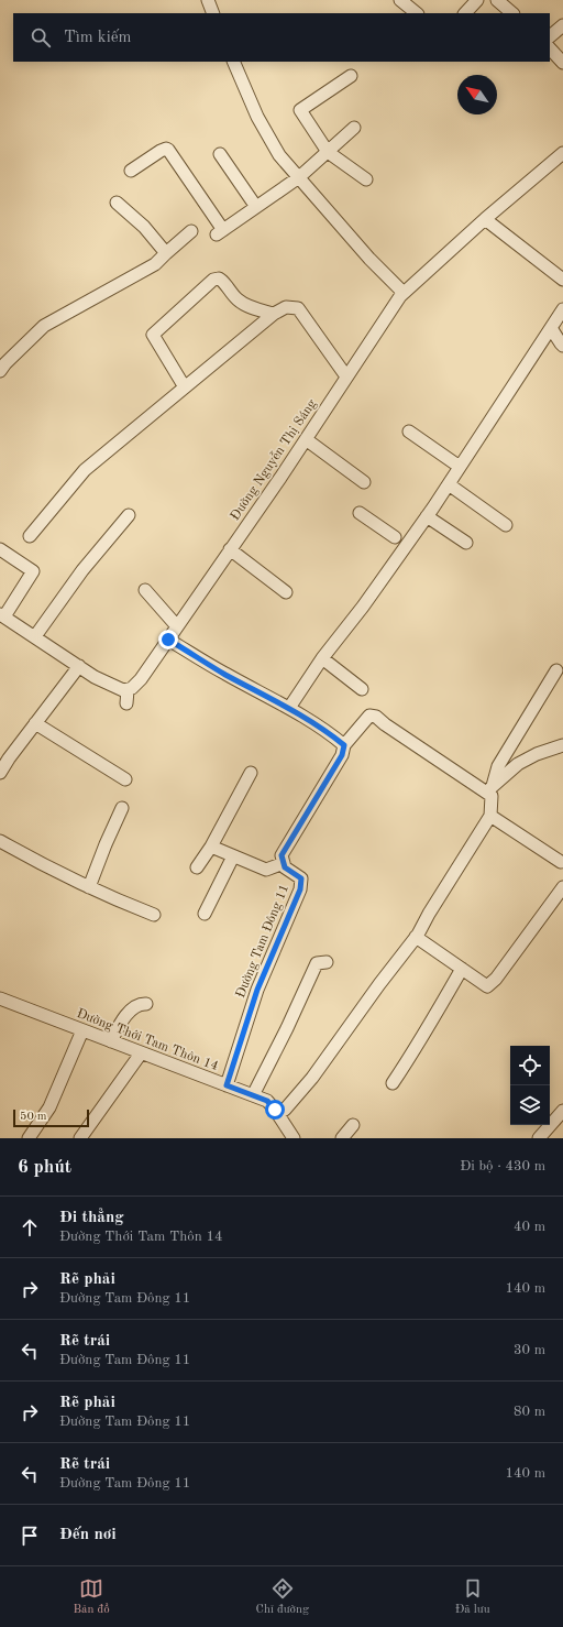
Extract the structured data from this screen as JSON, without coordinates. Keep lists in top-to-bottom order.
{
  "streets": {
    "street": ["Đường Nguyễn Thị Sáng", "Đường Tam Đông 11", "Đường Thới Tam Thôn 14"]
  },
  "crossings": [
    ["Đường Tam Đông 11", "Đường Thới Tam Thôn 14"]
  ],
  "scale_bar": "50 m",
  "north": "top left",
  "page": {
    "search": "Tìm kiếm",
    "scale": "50 m",
    "heading": ["6 phút", "Đi bộ · 430 m"],
    "list": [
      ["Đi thẳng", "Đường Thới Tam Thôn 14", "40 m"],
      ["Rẽ phải", "Đường Tam Đông 11", "140 m"],
      ["Rẽ trái", "Đường Tam Đông 11", "30 m"],
      ["Rẽ phải", "Đường Tam Đông 11", "80 m"],
      ["Rẽ trái", "Đường Tam Đông 11", "140 m"],
      "Đến nơi"
    ],
    "nav": ["Bản đồ", "Chỉ đường", "Đã lưu"]
  }
}
